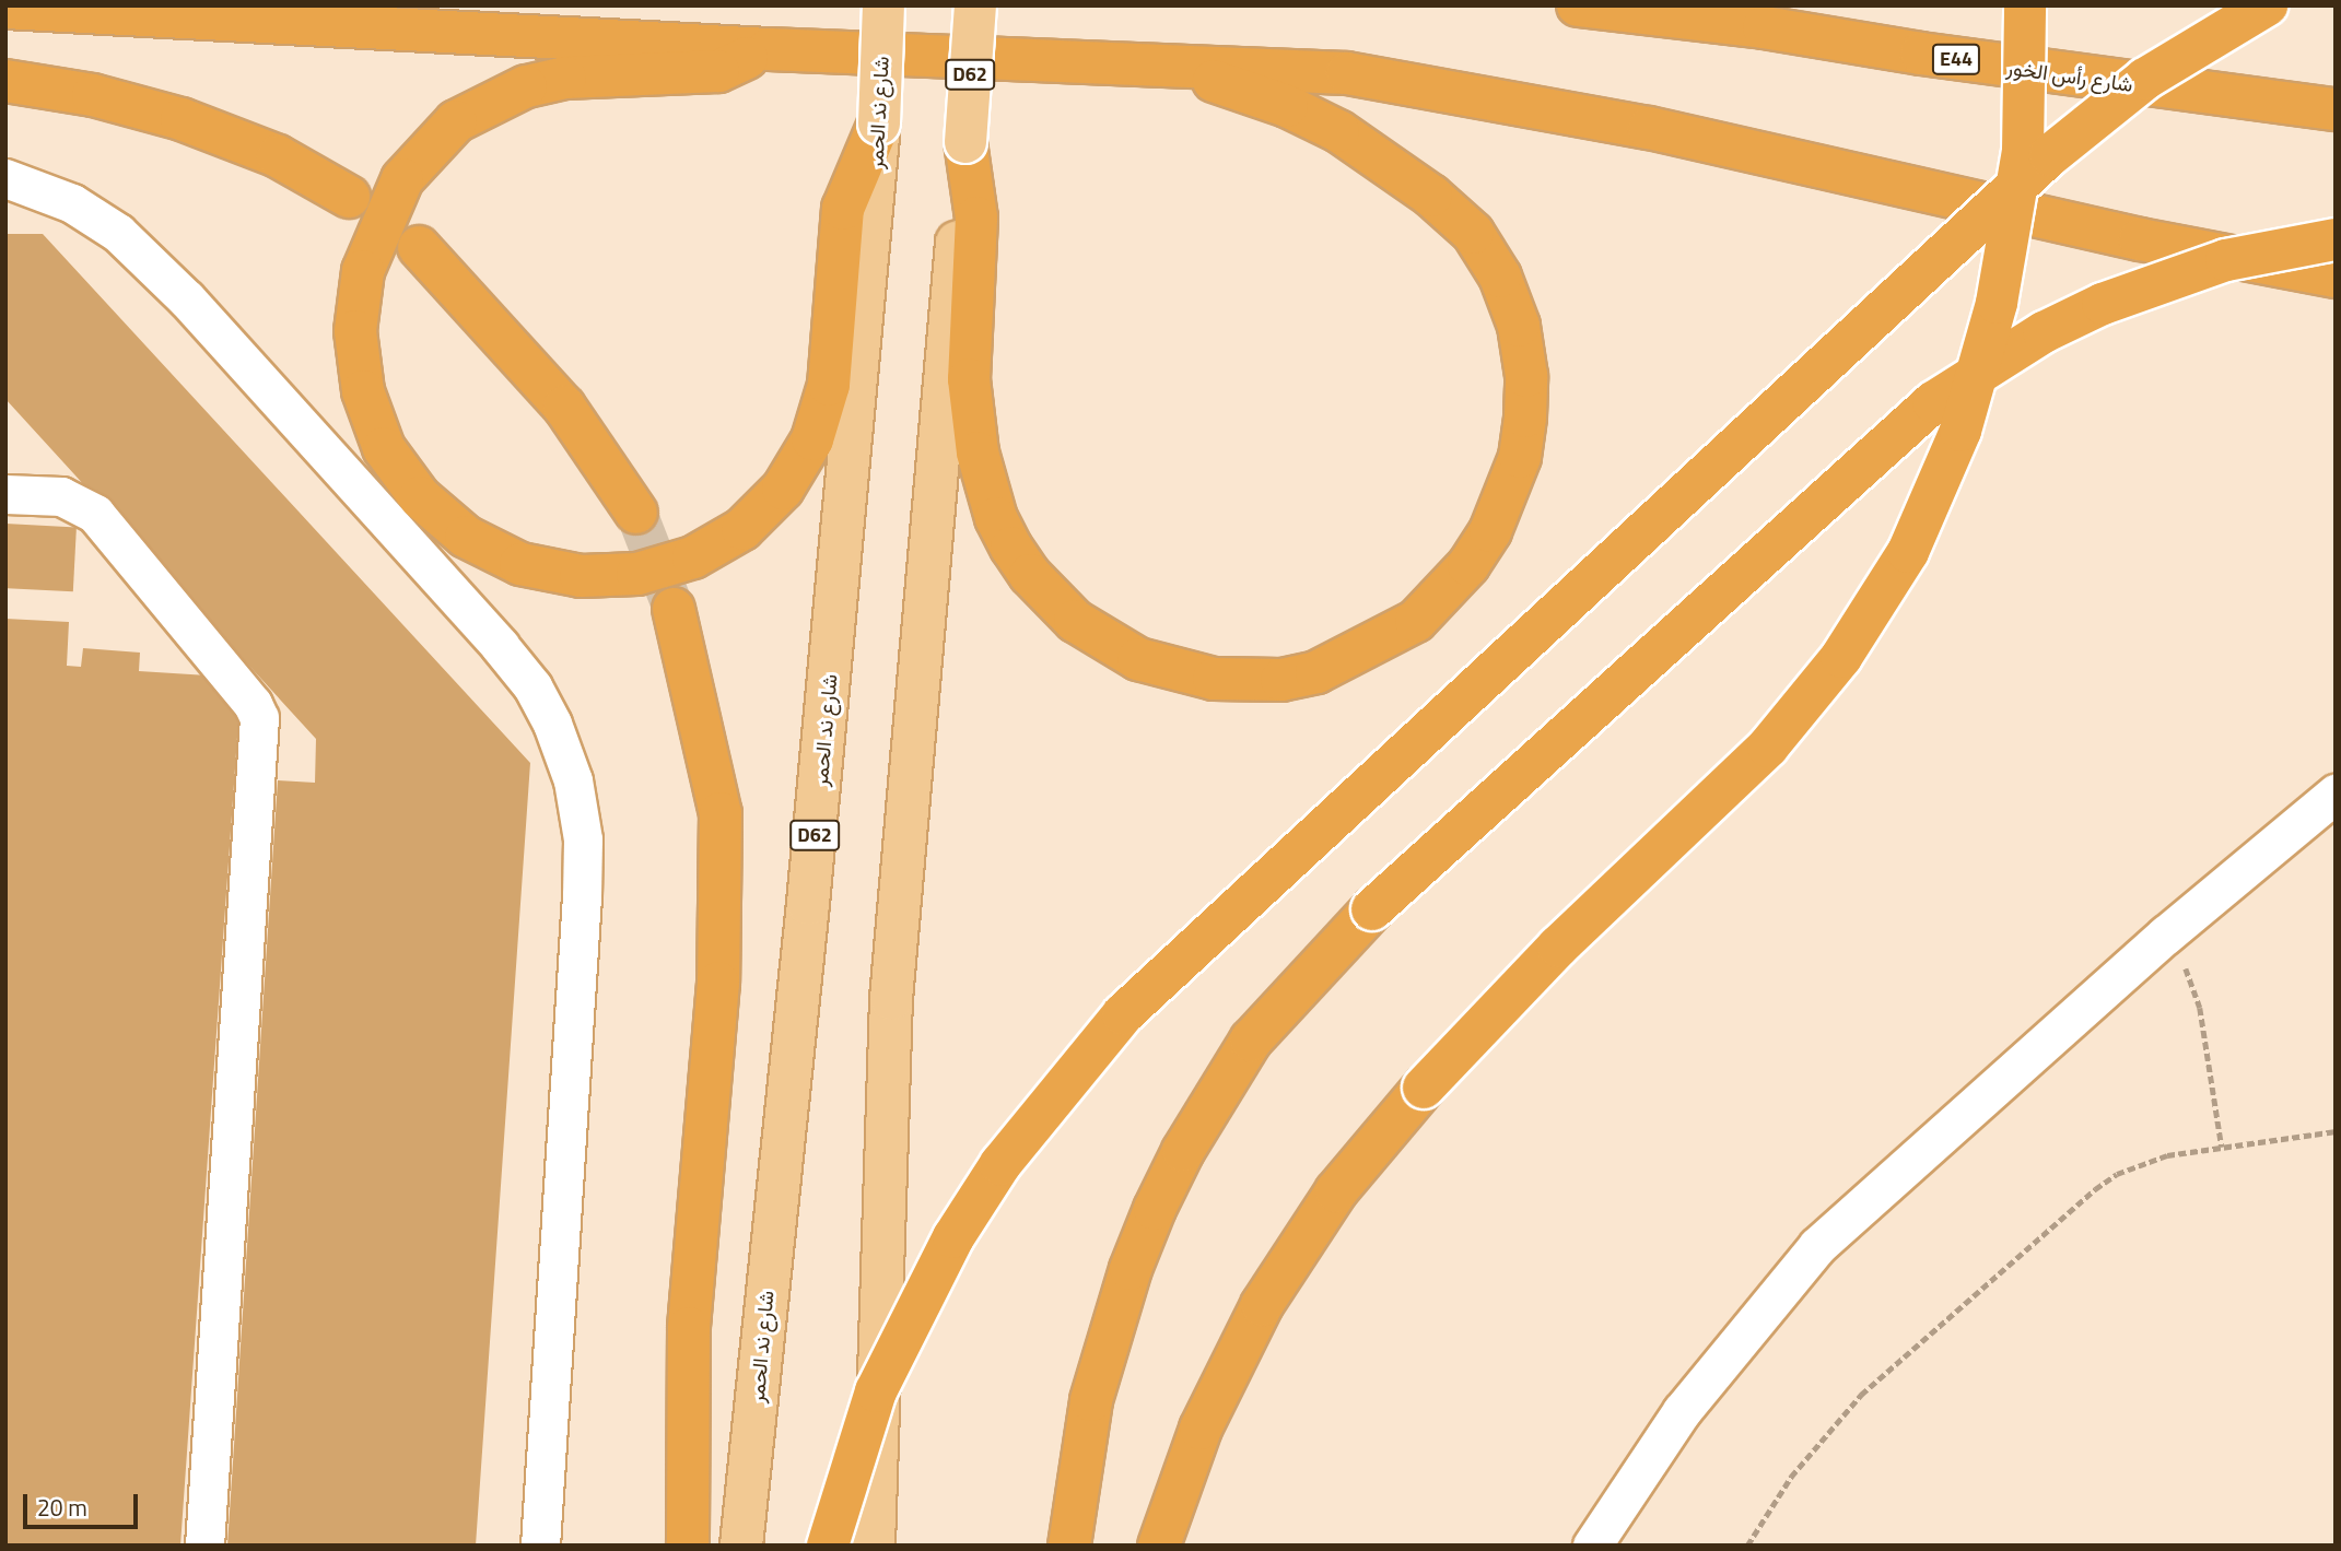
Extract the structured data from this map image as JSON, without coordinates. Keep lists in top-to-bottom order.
{
  "streets": {
    "highway": ["E44", "شارع رأس الخور"],
    "main road": ["D62", "شارع ند الحمر"]
  },
  "scale_bar": "20 m"
}
